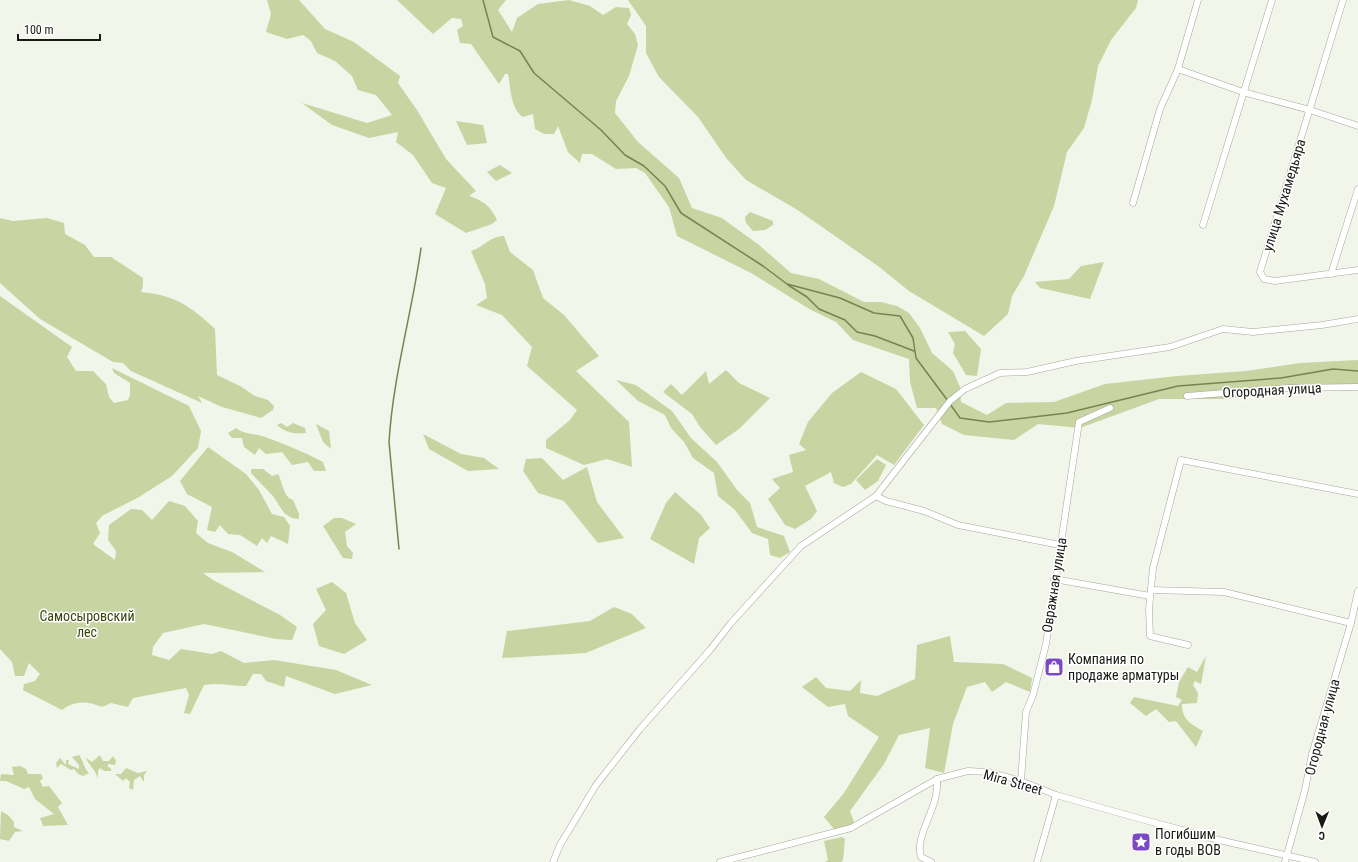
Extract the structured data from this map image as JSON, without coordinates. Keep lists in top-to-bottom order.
{
  "streets": {
    "street": [
      "улица Мухамедьяра",
      "Огородная улица",
      "Овражная улица",
      "Mira Street"
    ]
  },
  "crossings": [
    ["Огородная улица", "Mira Street"],
    ["Овражная улица", "Mira Street"]
  ],
  "parks": ["Самосыровский лес"],
  "places": {
    "shop": ["Компания по продаже арматуры"],
    "place": ["Погибшим в годы ВОВ"]
  },
  "scale_bar": "100 m",
  "north": "bottom"
}
